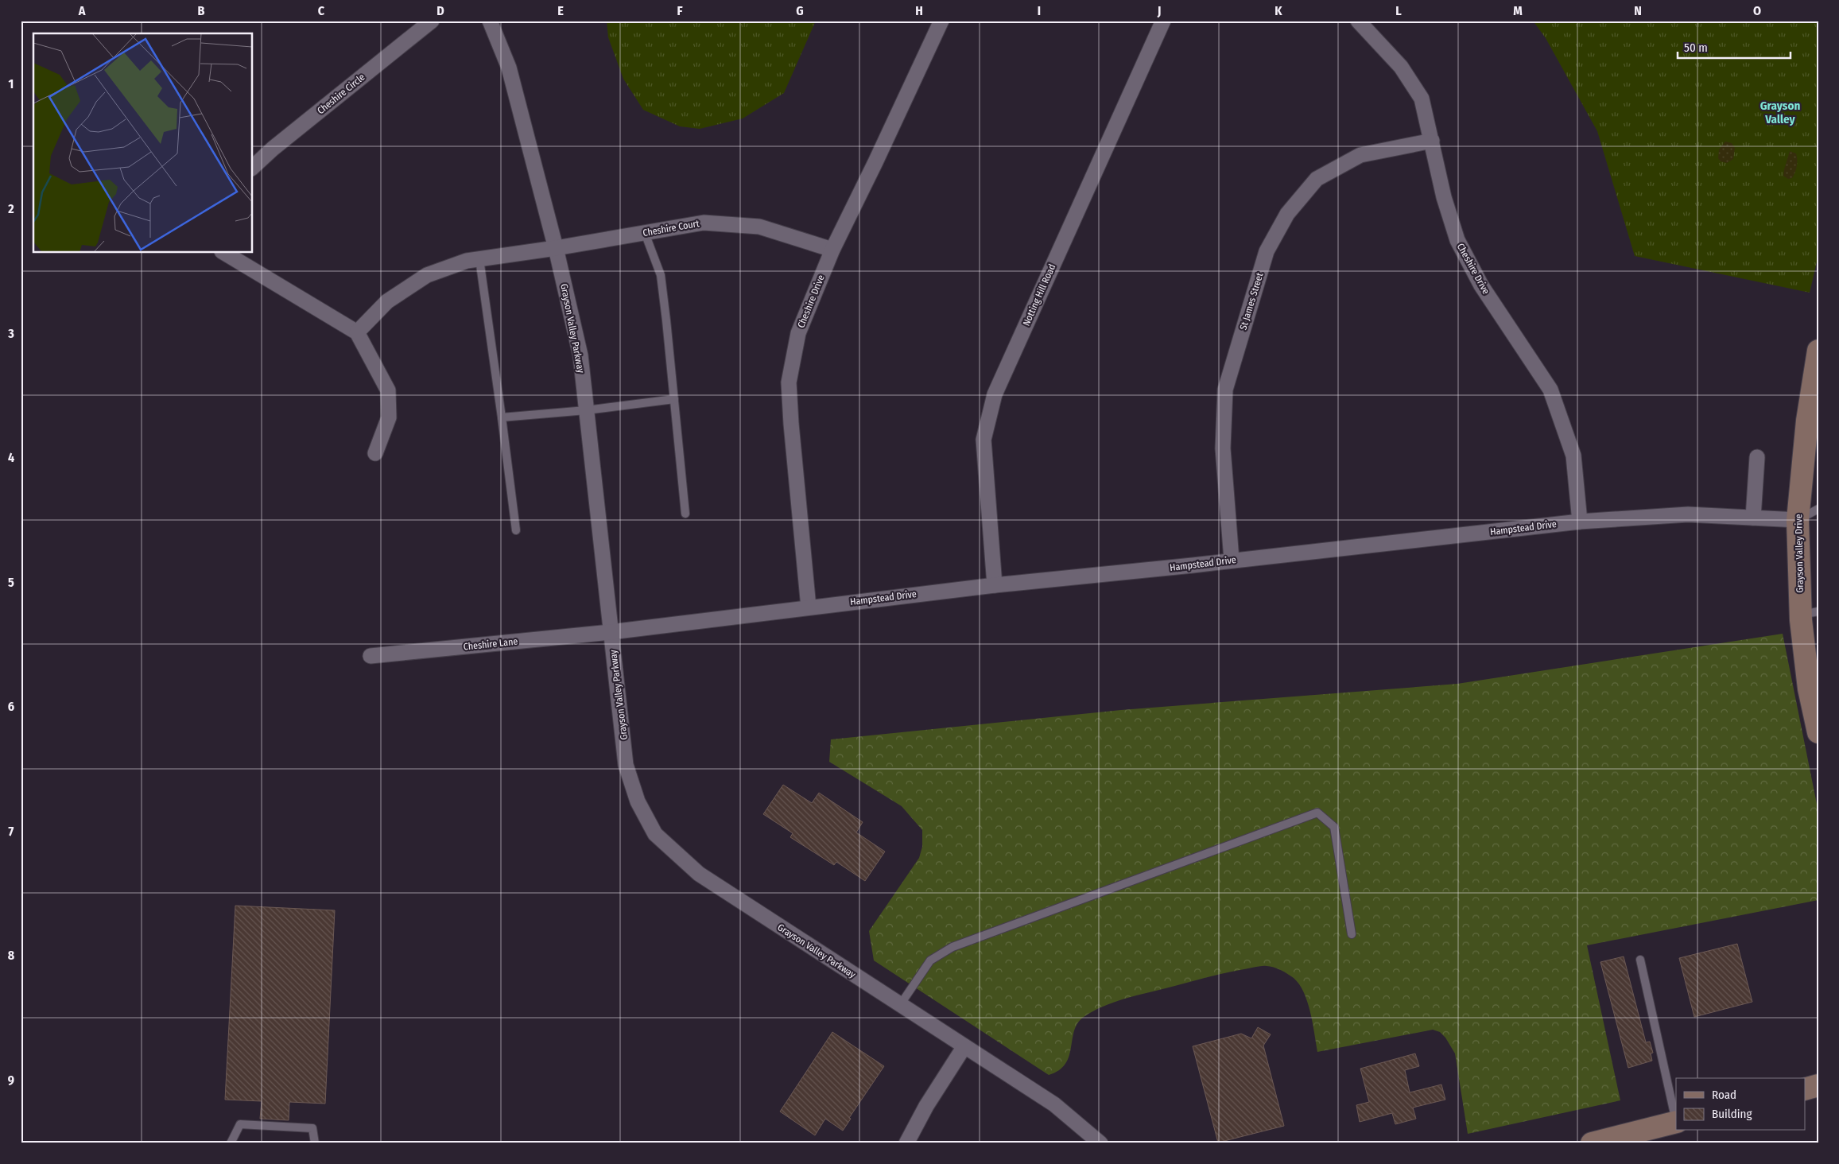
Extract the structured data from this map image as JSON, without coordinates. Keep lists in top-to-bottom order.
{
  "streets": {
    "street": [
      "Cheshire Circle",
      "Cheshire Court",
      "Cheshire Drive",
      "Notting Hill Road",
      "St James Street",
      "Grayson Valley Parkway",
      "Hampstead Drive",
      "Grayson Valley Drive",
      "Cheshire Lane"
    ]
  },
  "crossings": [
    ["Cheshire Court", "Cheshire Drive"],
    ["Cheshire Court", "Grayson Valley Parkway"],
    ["Cheshire Drive", "St James Street"],
    ["Cheshire Drive", "Hampstead Drive"],
    ["Notting Hill Road", "Hampstead Drive"],
    ["St James Street", "Hampstead Drive"],
    ["Grayson Valley Parkway", "Hampstead Drive"],
    ["Grayson Valley Parkway", "Cheshire Lane"],
    ["Hampstead Drive", "Grayson Valley Drive"],
    ["Hampstead Drive", "Cheshire Lane"]
  ],
  "districts": ["Grayson Valley"],
  "legend": ["Road", "Building"],
  "scale_bar": "50 m",
  "grid": {
    "columns": [
      "A",
      "B",
      "C",
      "D",
      "E",
      "F",
      "G",
      "H",
      "I",
      "J",
      "K",
      "L",
      "M",
      "N",
      "O"
    ],
    "rows": [
      "1",
      "2",
      "3",
      "4",
      "5",
      "6",
      "7",
      "8",
      "9"
    ]
  }
}
